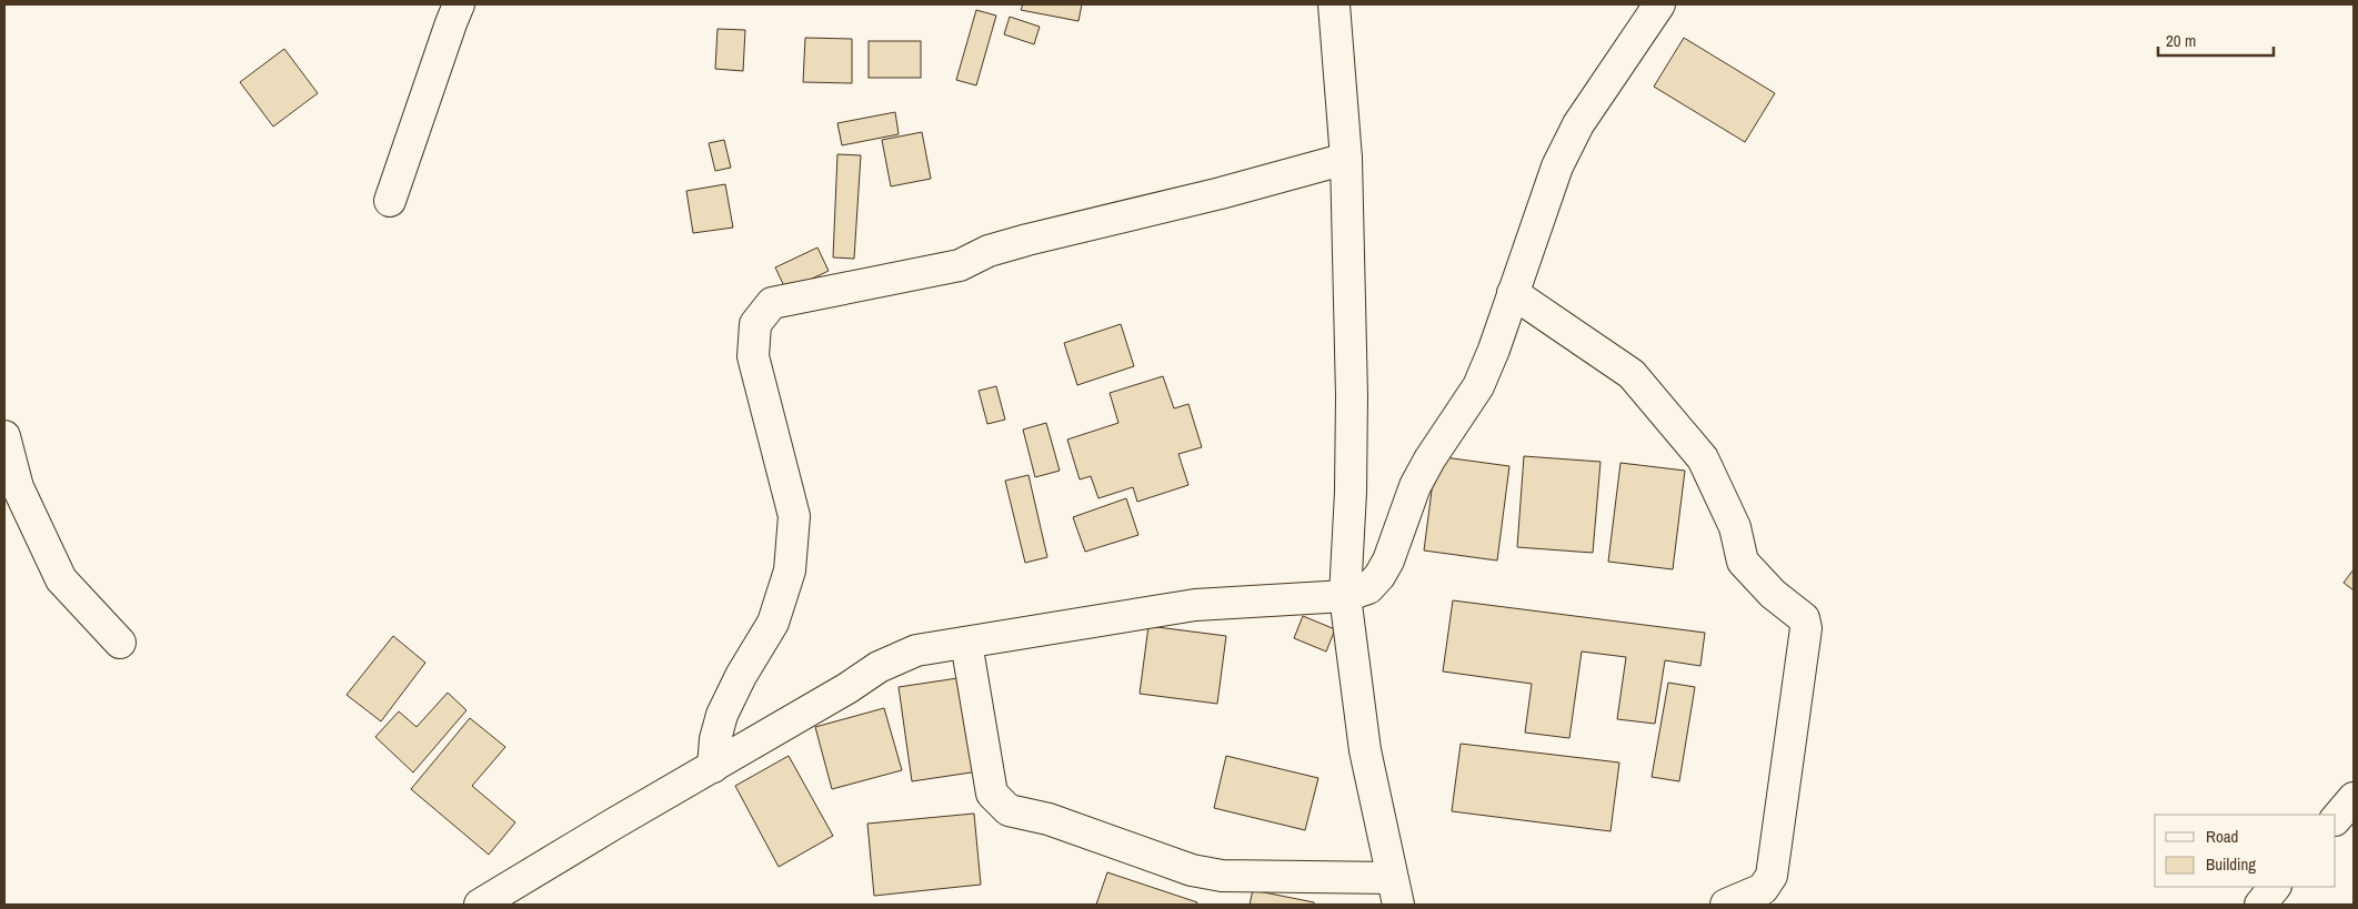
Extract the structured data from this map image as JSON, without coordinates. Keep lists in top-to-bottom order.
{
  "legend": ["Road", "Building"],
  "scale_bar": "20 m"
}
